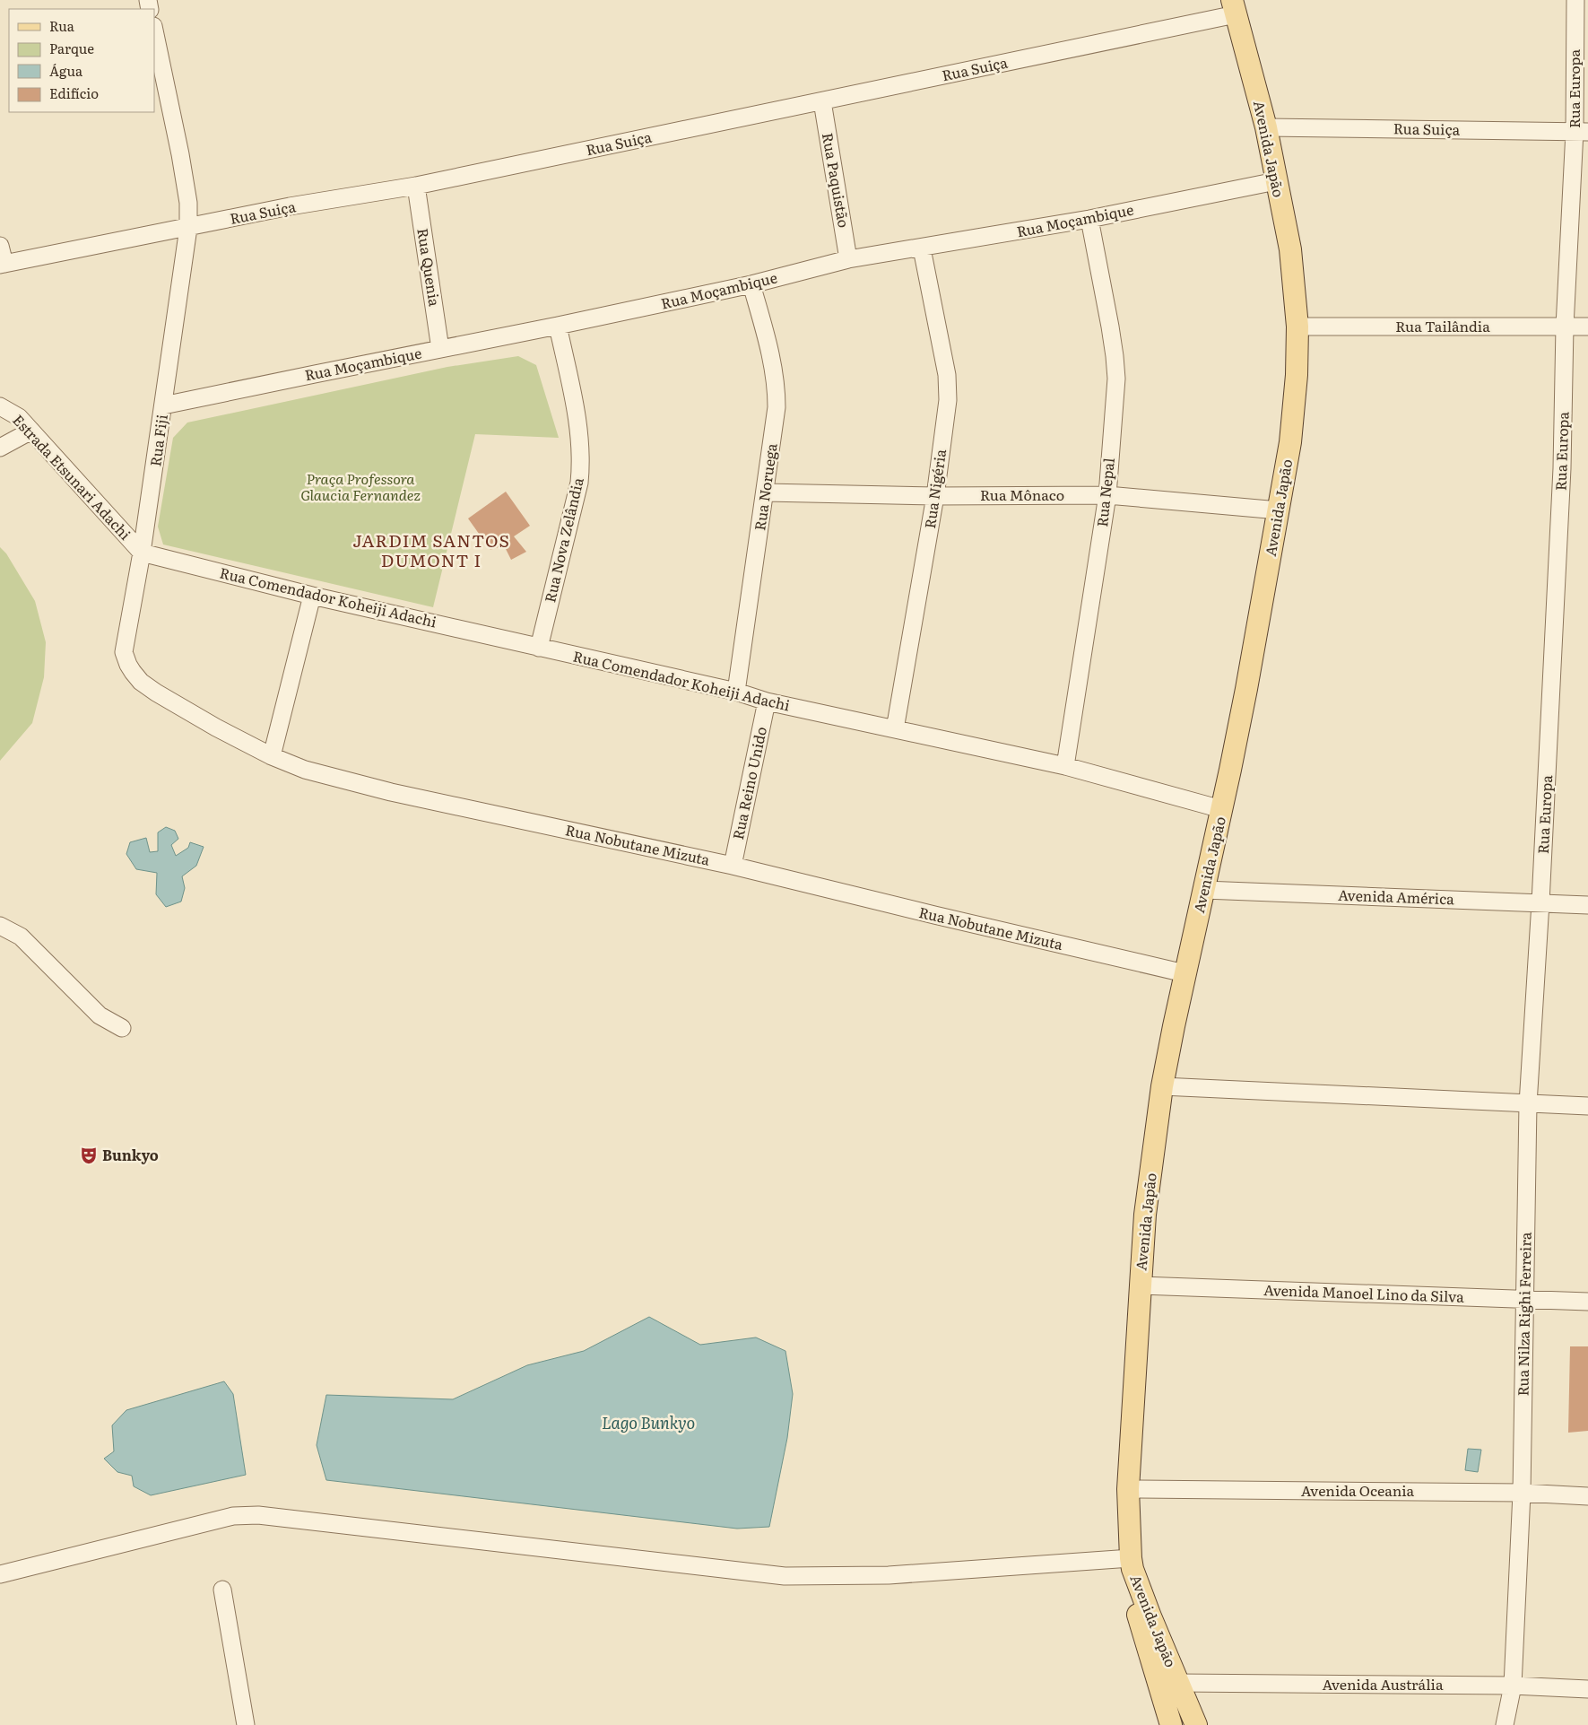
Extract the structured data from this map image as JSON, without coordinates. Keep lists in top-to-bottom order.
{
  "streets": {
    "main road": ["Avenida Japão"],
    "street": [
      "Rua Suiça",
      "Rua Europa",
      "Rua Paquistão",
      "Rua Moçambique",
      "Rua Quenia",
      "Rua Tailândia",
      "Rua Fiji",
      "Estrada Etsunari Adachi",
      "Rua Noruega",
      "Rua Nigéria",
      "Rua Nepal",
      "Rua Mônaco",
      "Rua Nova Zelândia",
      "Rua Comendador Koheiji Adachi",
      "Rua Reino Unido",
      "Rua Nobutane Mizuta",
      "Avenida América",
      "Avenida Manoel Lino da Silva",
      "Rua Nilza Righi Ferreira",
      "Avenida Oceania",
      "Avenida Austrália"
    ]
  },
  "crossings": [
    ["Rua Suiça", "Rua Europa"],
    ["Rua Suiça", "Avenida Japão"],
    ["Rua Suiça", "Rua Paquistão"],
    ["Rua Suiça", "Rua Quenia"],
    ["Rua Suiça", "Rua Fiji"],
    ["Rua Europa", "Rua Tailândia"],
    ["Rua Europa", "Avenida América"],
    ["Rua Europa", "Rua Nilza Righi Ferreira"],
    ["Avenida Japão", "Rua Moçambique"],
    ["Avenida Japão", "Rua Tailândia"],
    ["Avenida Japão", "Rua Mônaco"],
    ["Avenida Japão", "Rua Comendador Koheiji Adachi"],
    ["Avenida Japão", "Rua Nobutane Mizuta"],
    ["Avenida Japão", "Avenida América"],
    ["Avenida Japão", "Avenida Manoel Lino da Silva"],
    ["Avenida Japão", "Avenida Oceania"],
    ["Avenida Japão", "Avenida Austrália"],
    ["Rua Paquistão", "Rua Moçambique"],
    ["Rua Moçambique", "Rua Quenia"],
    ["Rua Moçambique", "Rua Fiji"],
    ["Rua Moçambique", "Rua Noruega"],
    ["Rua Moçambique", "Rua Nigéria"],
    ["Rua Moçambique", "Rua Nepal"],
    ["Rua Moçambique", "Rua Nova Zelândia"],
    ["Rua Fiji", "Estrada Etsunari Adachi"],
    ["Rua Fiji", "Rua Comendador Koheiji Adachi"],
    ["Rua Fiji", "Rua Nobutane Mizuta"],
    ["Estrada Etsunari Adachi", "Rua Comendador Koheiji Adachi"],
    ["Rua Noruega", "Rua Mônaco"],
    ["Rua Noruega", "Rua Comendador Koheiji Adachi"],
    ["Rua Nigéria", "Rua Mônaco"],
    ["Rua Nigéria", "Rua Comendador Koheiji Adachi"],
    ["Rua Nepal", "Rua Mônaco"],
    ["Rua Nepal", "Rua Comendador Koheiji Adachi"],
    ["Rua Nova Zelândia", "Rua Comendador Koheiji Adachi"],
    ["Rua Comendador Koheiji Adachi", "Rua Reino Unido"],
    ["Rua Reino Unido", "Rua Nobutane Mizuta"],
    ["Avenida América", "Rua Nilza Righi Ferreira"],
    ["Avenida Manoel Lino da Silva", "Rua Nilza Righi Ferreira"],
    ["Rua Nilza Righi Ferreira", "Avenida Oceania"],
    ["Rua Nilza Righi Ferreira", "Avenida Austrália"]
  ],
  "districts": ["JARDIM SANTOS DUMONT I"],
  "water": ["Lago Bunkyo"],
  "parks": ["Praça Professora Glaucia Fernandez"],
  "places": {
    "theatre": ["Bunkyo"]
  },
  "legend": [
    "Rua",
    "Parque",
    "Água",
    "Edifício"
  ]
}
